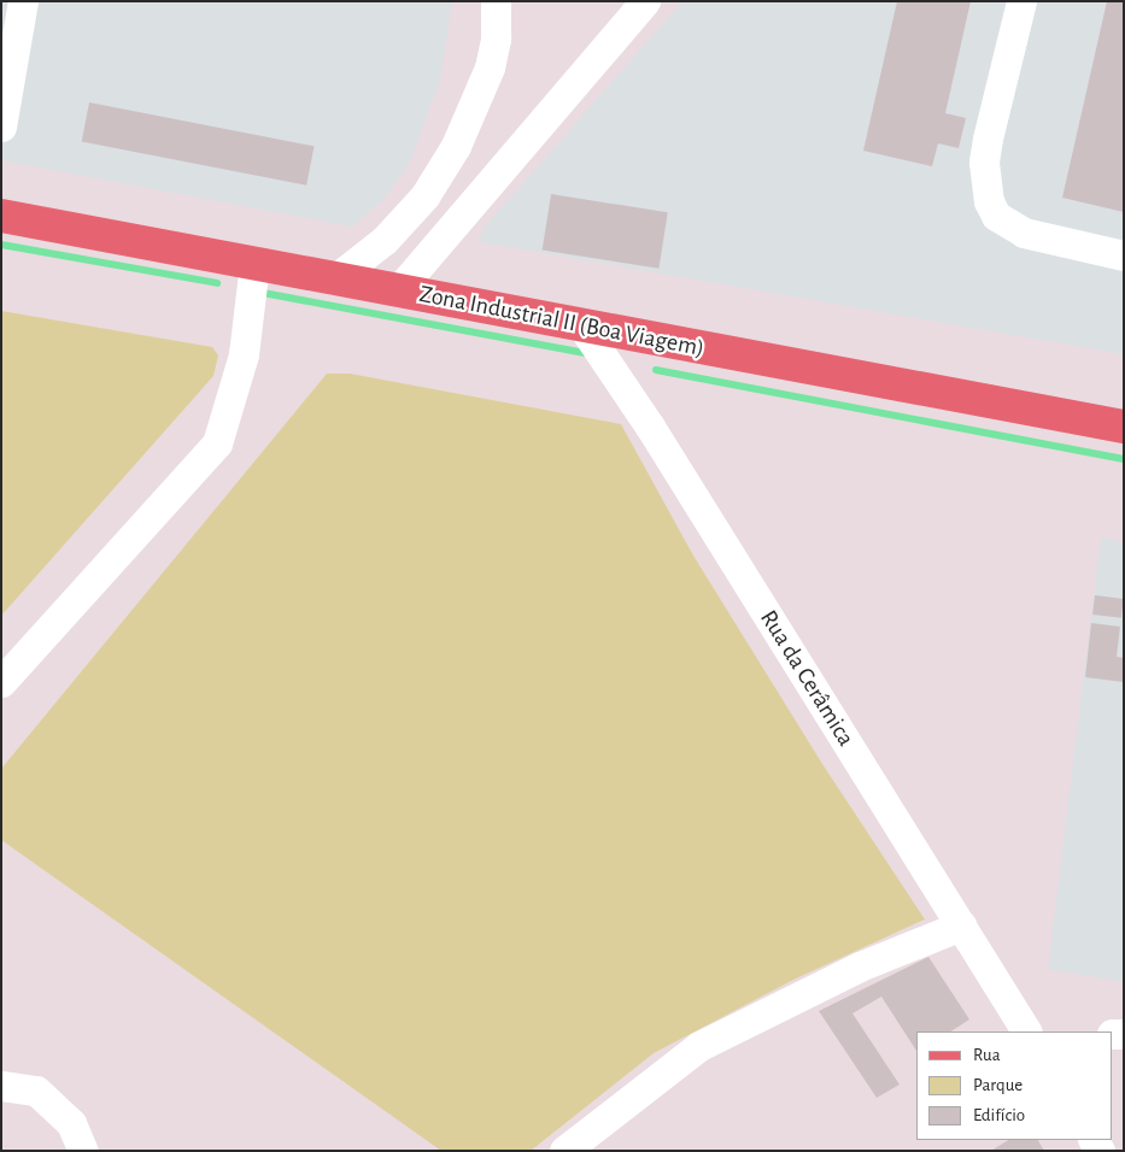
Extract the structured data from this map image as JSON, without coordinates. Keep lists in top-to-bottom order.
{
  "streets": {
    "main road": ["Zona Industrial II (Boa Viagem)"],
    "street": ["Rua da Cerâmica"]
  },
  "crossings": [
    ["Zona Industrial II (Boa Viagem)", "Rua da Cerâmica"]
  ],
  "legend": ["Rua", "Parque", "Edifício"]
}
